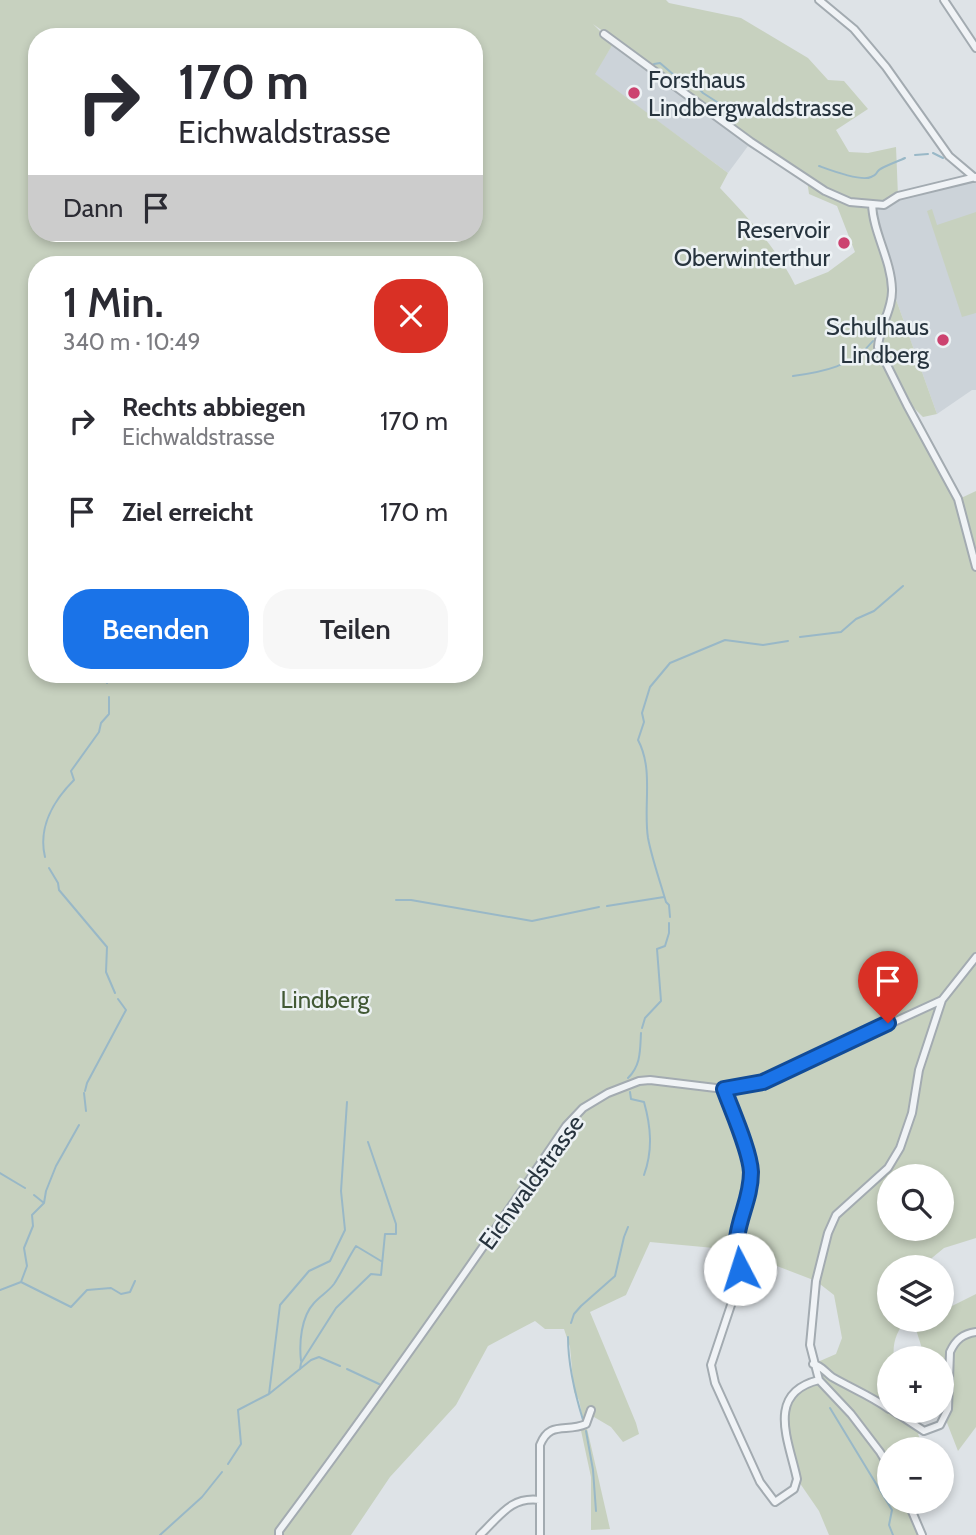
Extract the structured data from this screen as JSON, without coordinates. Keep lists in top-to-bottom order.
{
  "streets": {
    "street": ["Eichwaldstrasse"]
  },
  "parks": ["Lindberg"],
  "places": ["Forsthaus Lindbergwaldstrasse", "Reservoir Oberwinterthur", "Schulhaus Lindberg"],
  "page": {
    "turn": ["170 m", "Eichwaldstrasse"],
    "then": "Dann",
    "heading": ["1 Min.", "340 m · 10:49"],
    "list": [
      {
        "name": "Rechts abbiegen",
        "note": "Eichwaldstrasse",
        "value": "170 m"
      },
      {
        "name": "Ziel erreicht",
        "value": "170 m"
      }
    ],
    "buttons": ["Beenden", "Teilen"],
    "map_buttons": ["+", "−"]
  }
}
